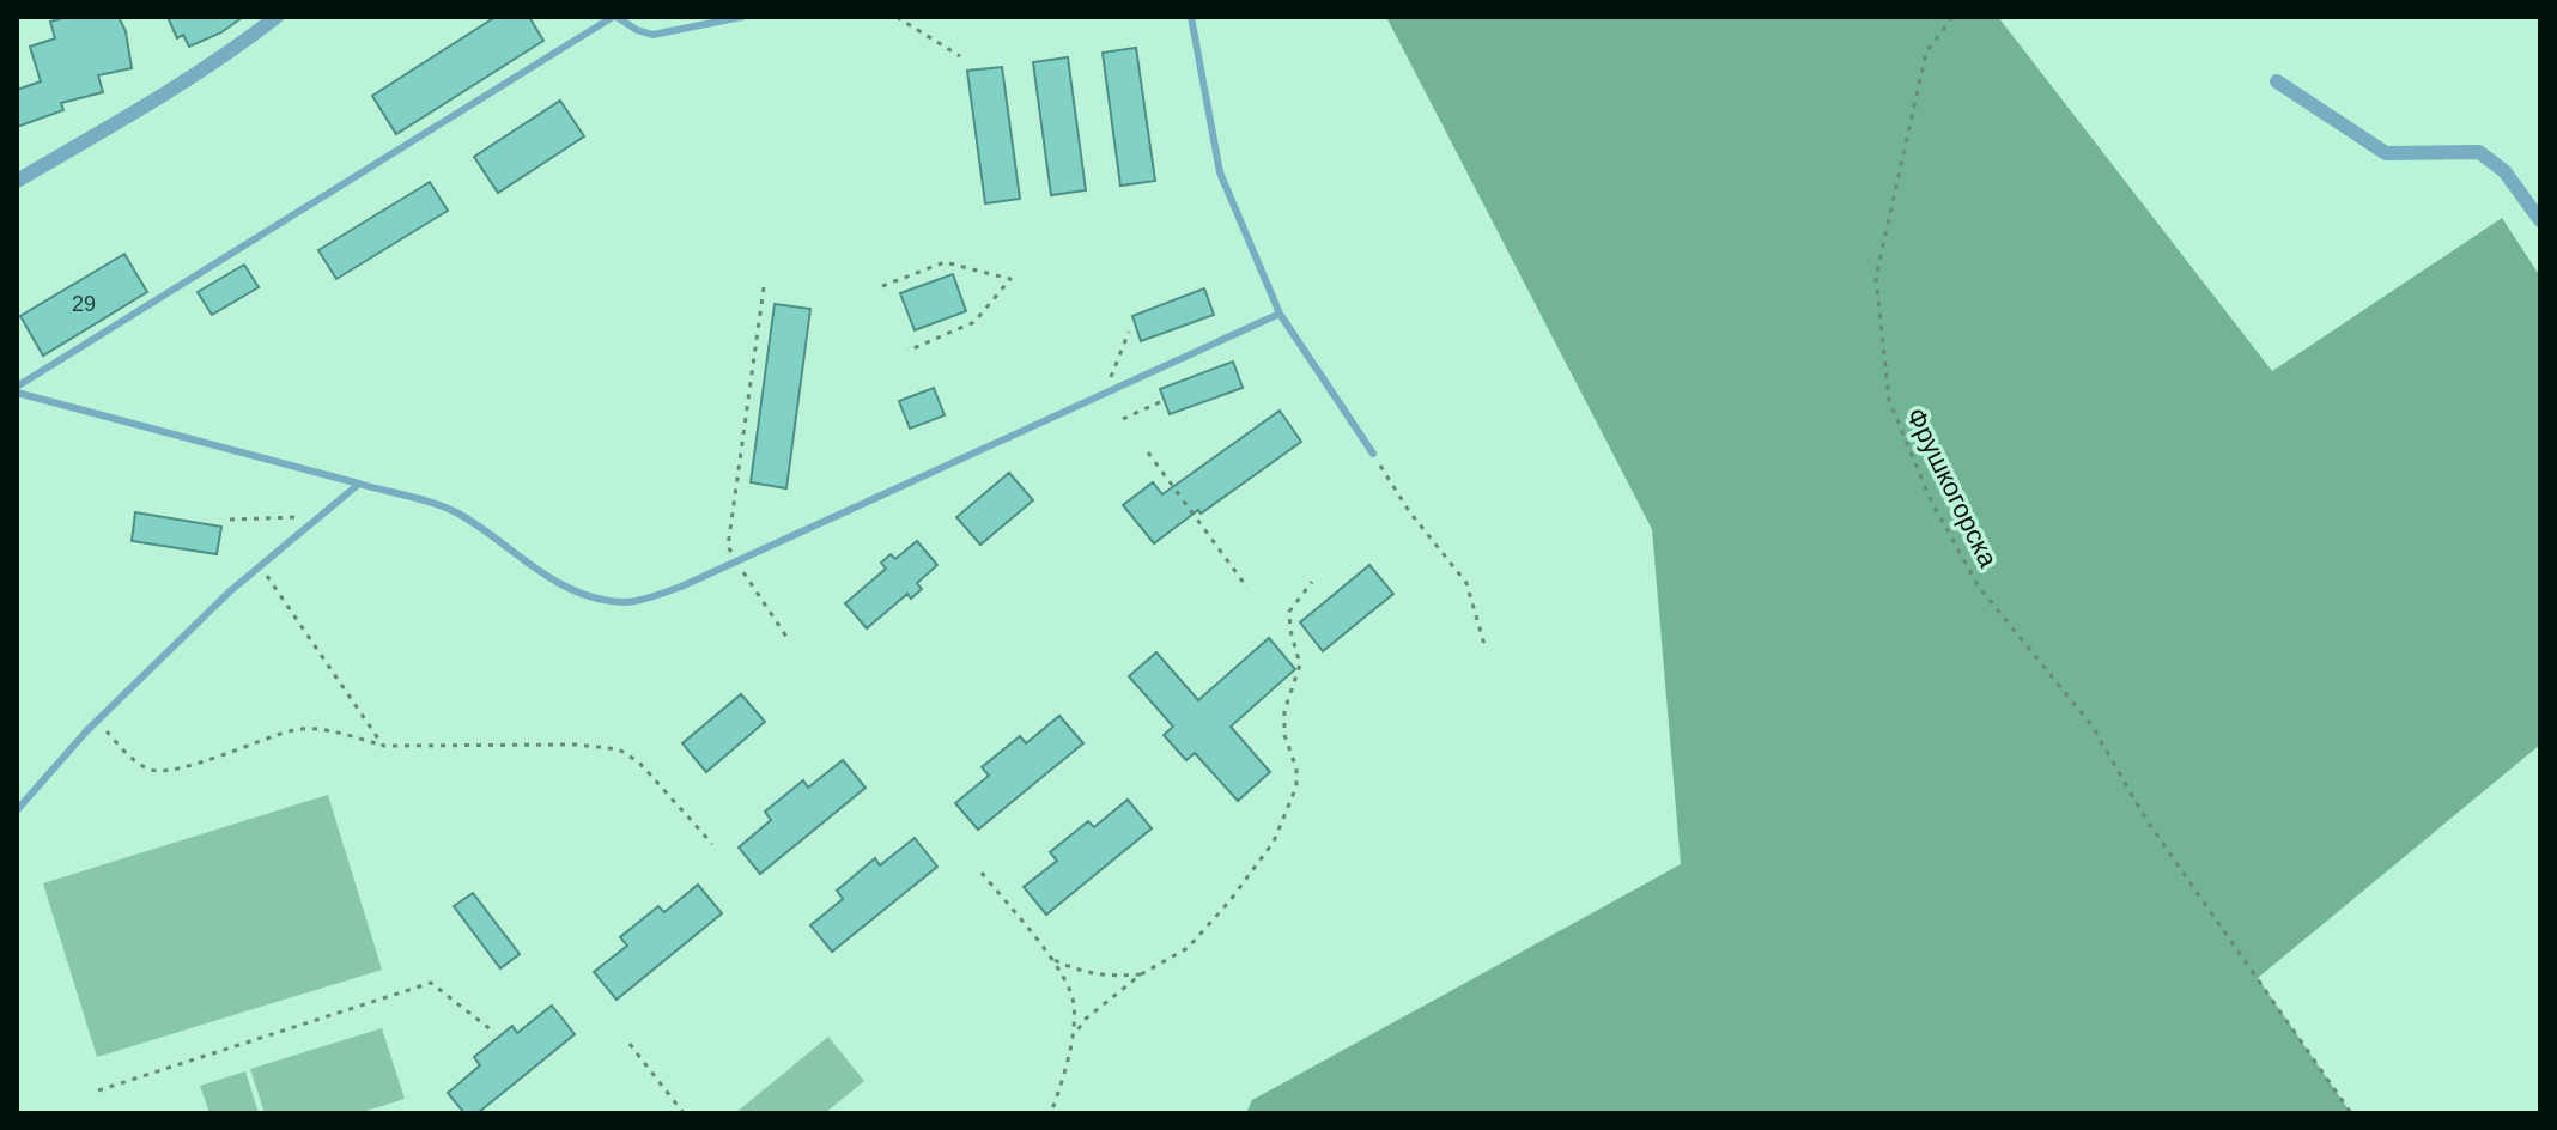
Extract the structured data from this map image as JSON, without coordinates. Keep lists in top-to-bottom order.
{
  "streets": {
    "path": ["Фрушкогорска"]
  },
  "house_numbers": ["29"]
}
